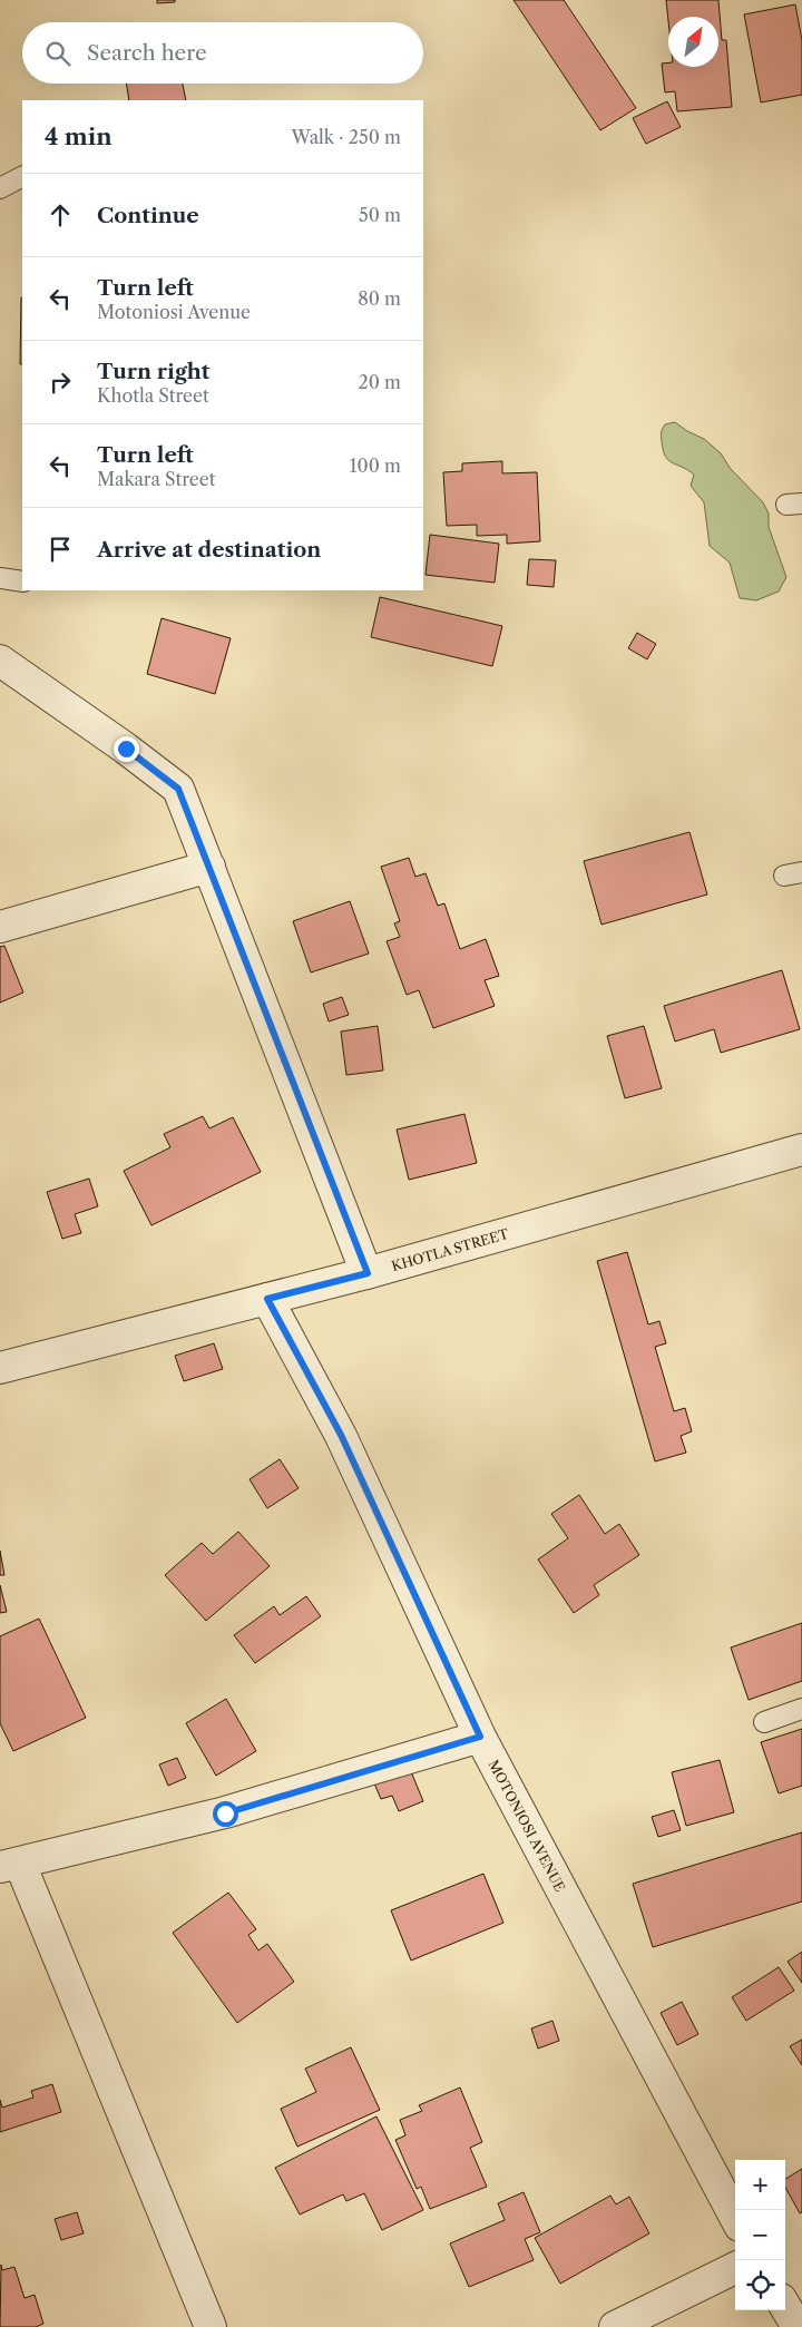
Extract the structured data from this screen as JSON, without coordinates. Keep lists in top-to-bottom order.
{
  "streets": {
    "street": ["KHOTLA STREET", "MOTONIOSI AVENUE"]
  },
  "crossings": [
    ["KHOTLA STREET", "MOTONIOSI AVENUE"]
  ],
  "north": "top right",
  "page": {
    "search": "Search here",
    "heading": ["4 min", "Walk · 250 m"],
    "list": [
      ["Continue", "50 m"],
      ["Turn left", "Motoniosi Avenue", "80 m"],
      ["Turn right", "Khotla Street", "20 m"],
      ["Turn left", "Makara Street", "100 m"],
      "Arrive at destination"
    ],
    "map_buttons": ["+", "−"]
  }
}
